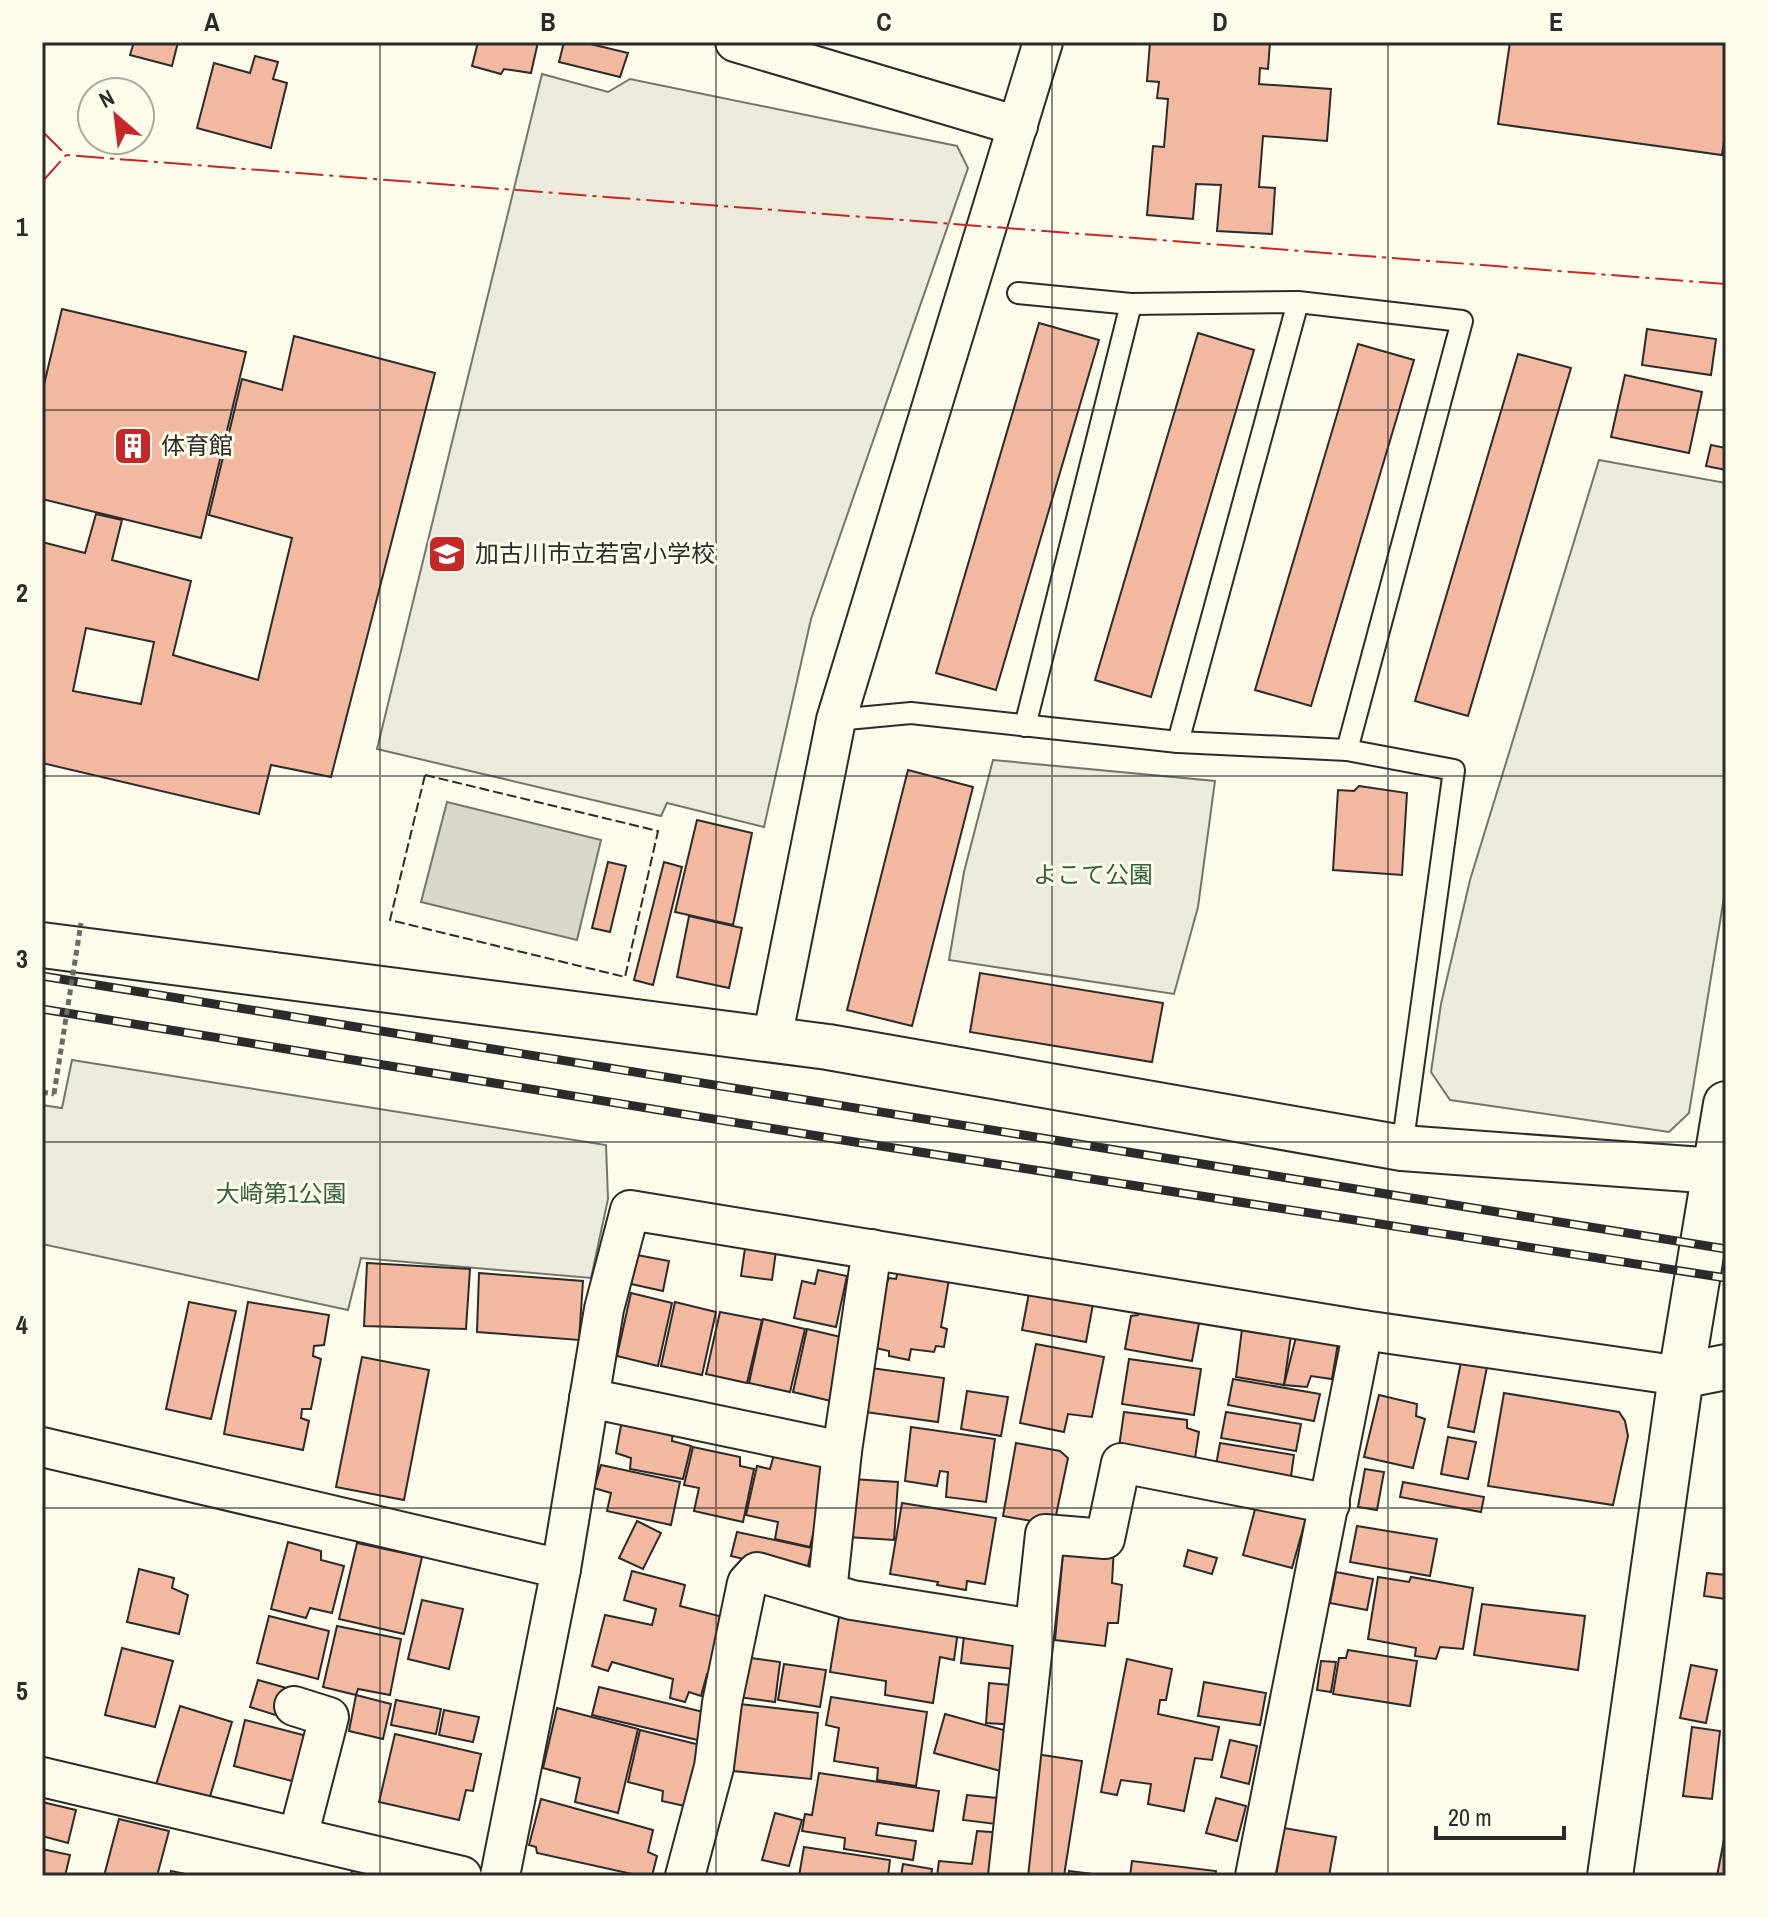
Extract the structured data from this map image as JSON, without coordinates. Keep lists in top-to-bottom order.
{
  "parks": ["よこて公園", "大崎第1公園"],
  "places": {
    "building": ["体育館"],
    "school or university": ["加古川市立若宮小学校"]
  },
  "scale_bar": "20 m",
  "north": "top left",
  "grid": {
    "columns": [
      "A",
      "B",
      "C",
      "D",
      "E"
    ],
    "rows": [
      "1",
      "2",
      "3",
      "4",
      "5"
    ]
  }
}
